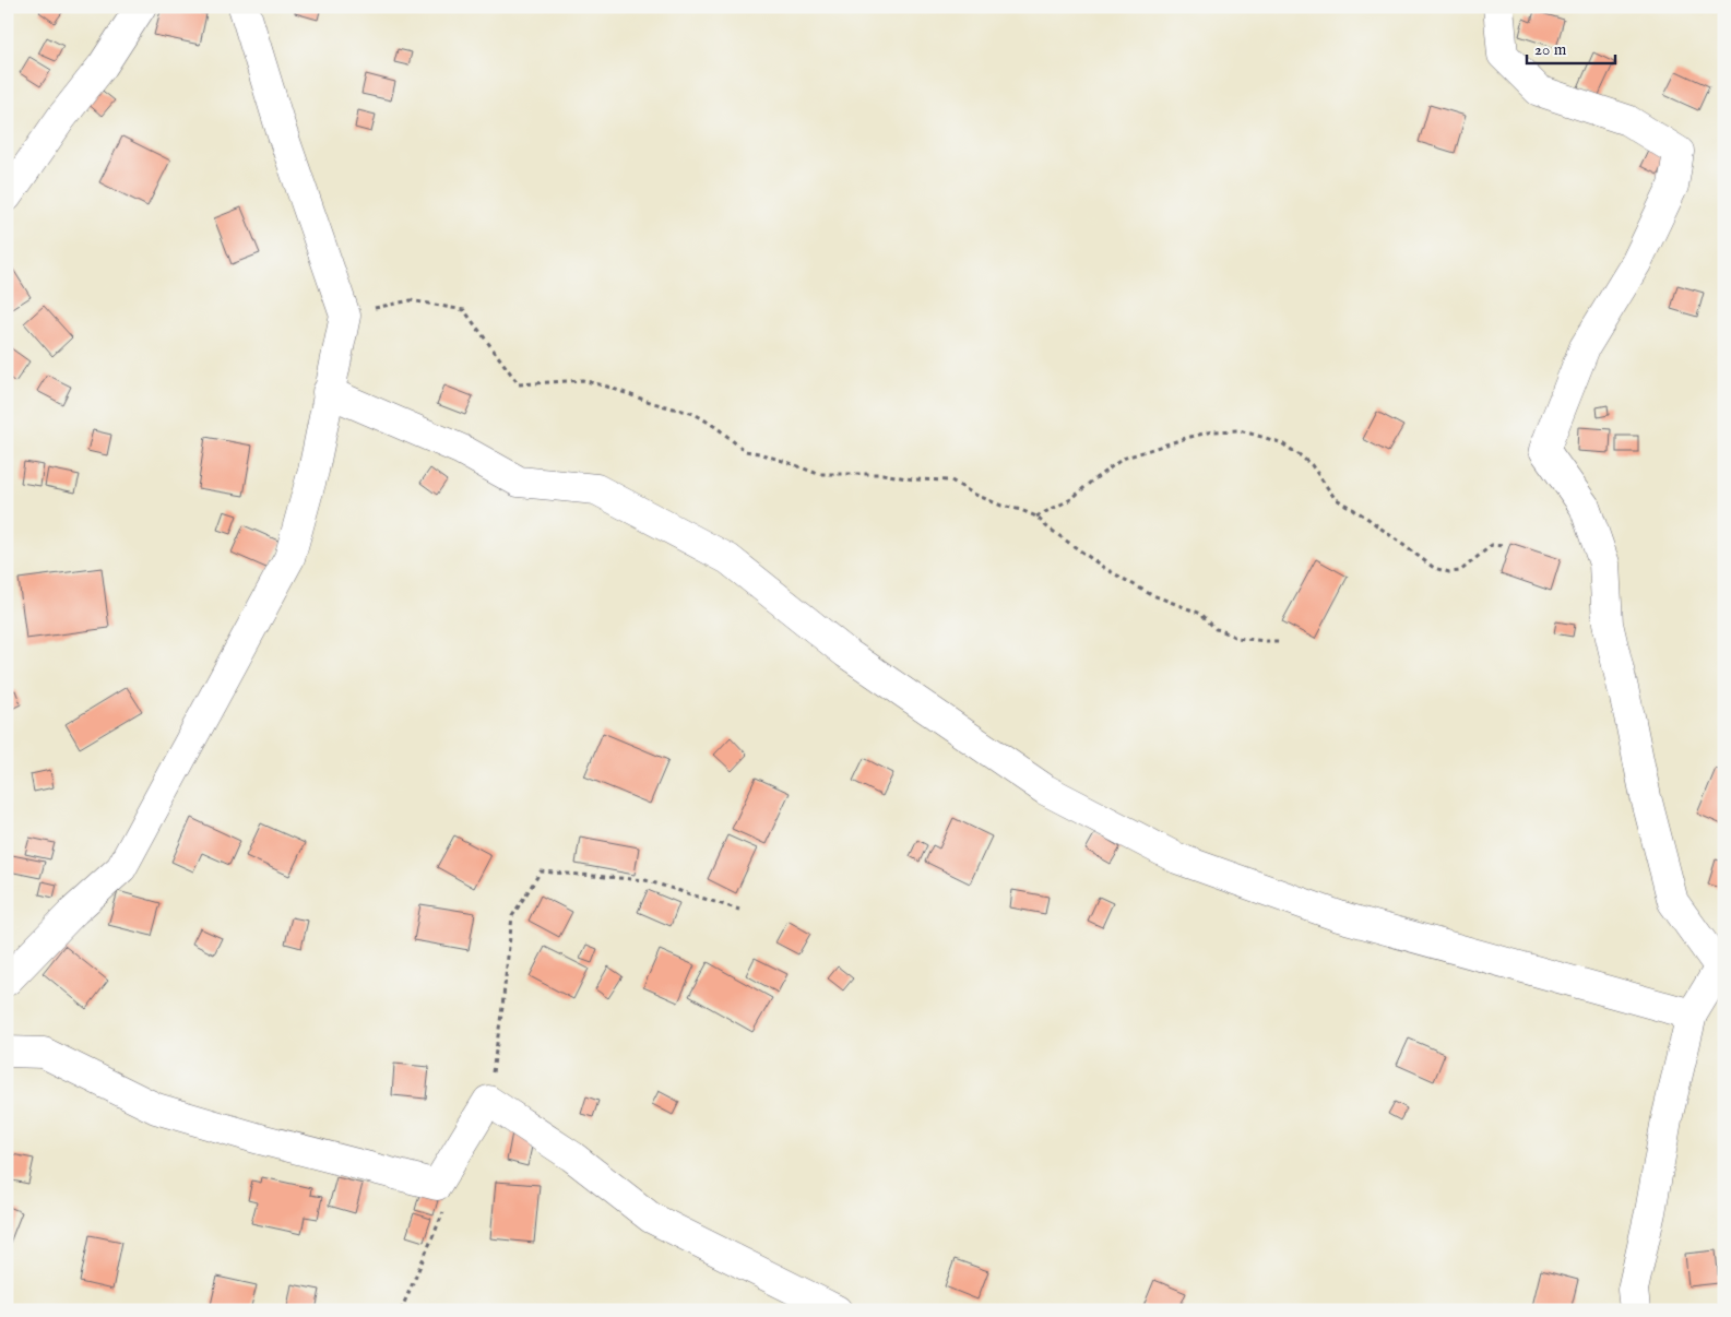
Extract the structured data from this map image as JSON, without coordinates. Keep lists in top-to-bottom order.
{
  "scale_bar": "20 m"
}
